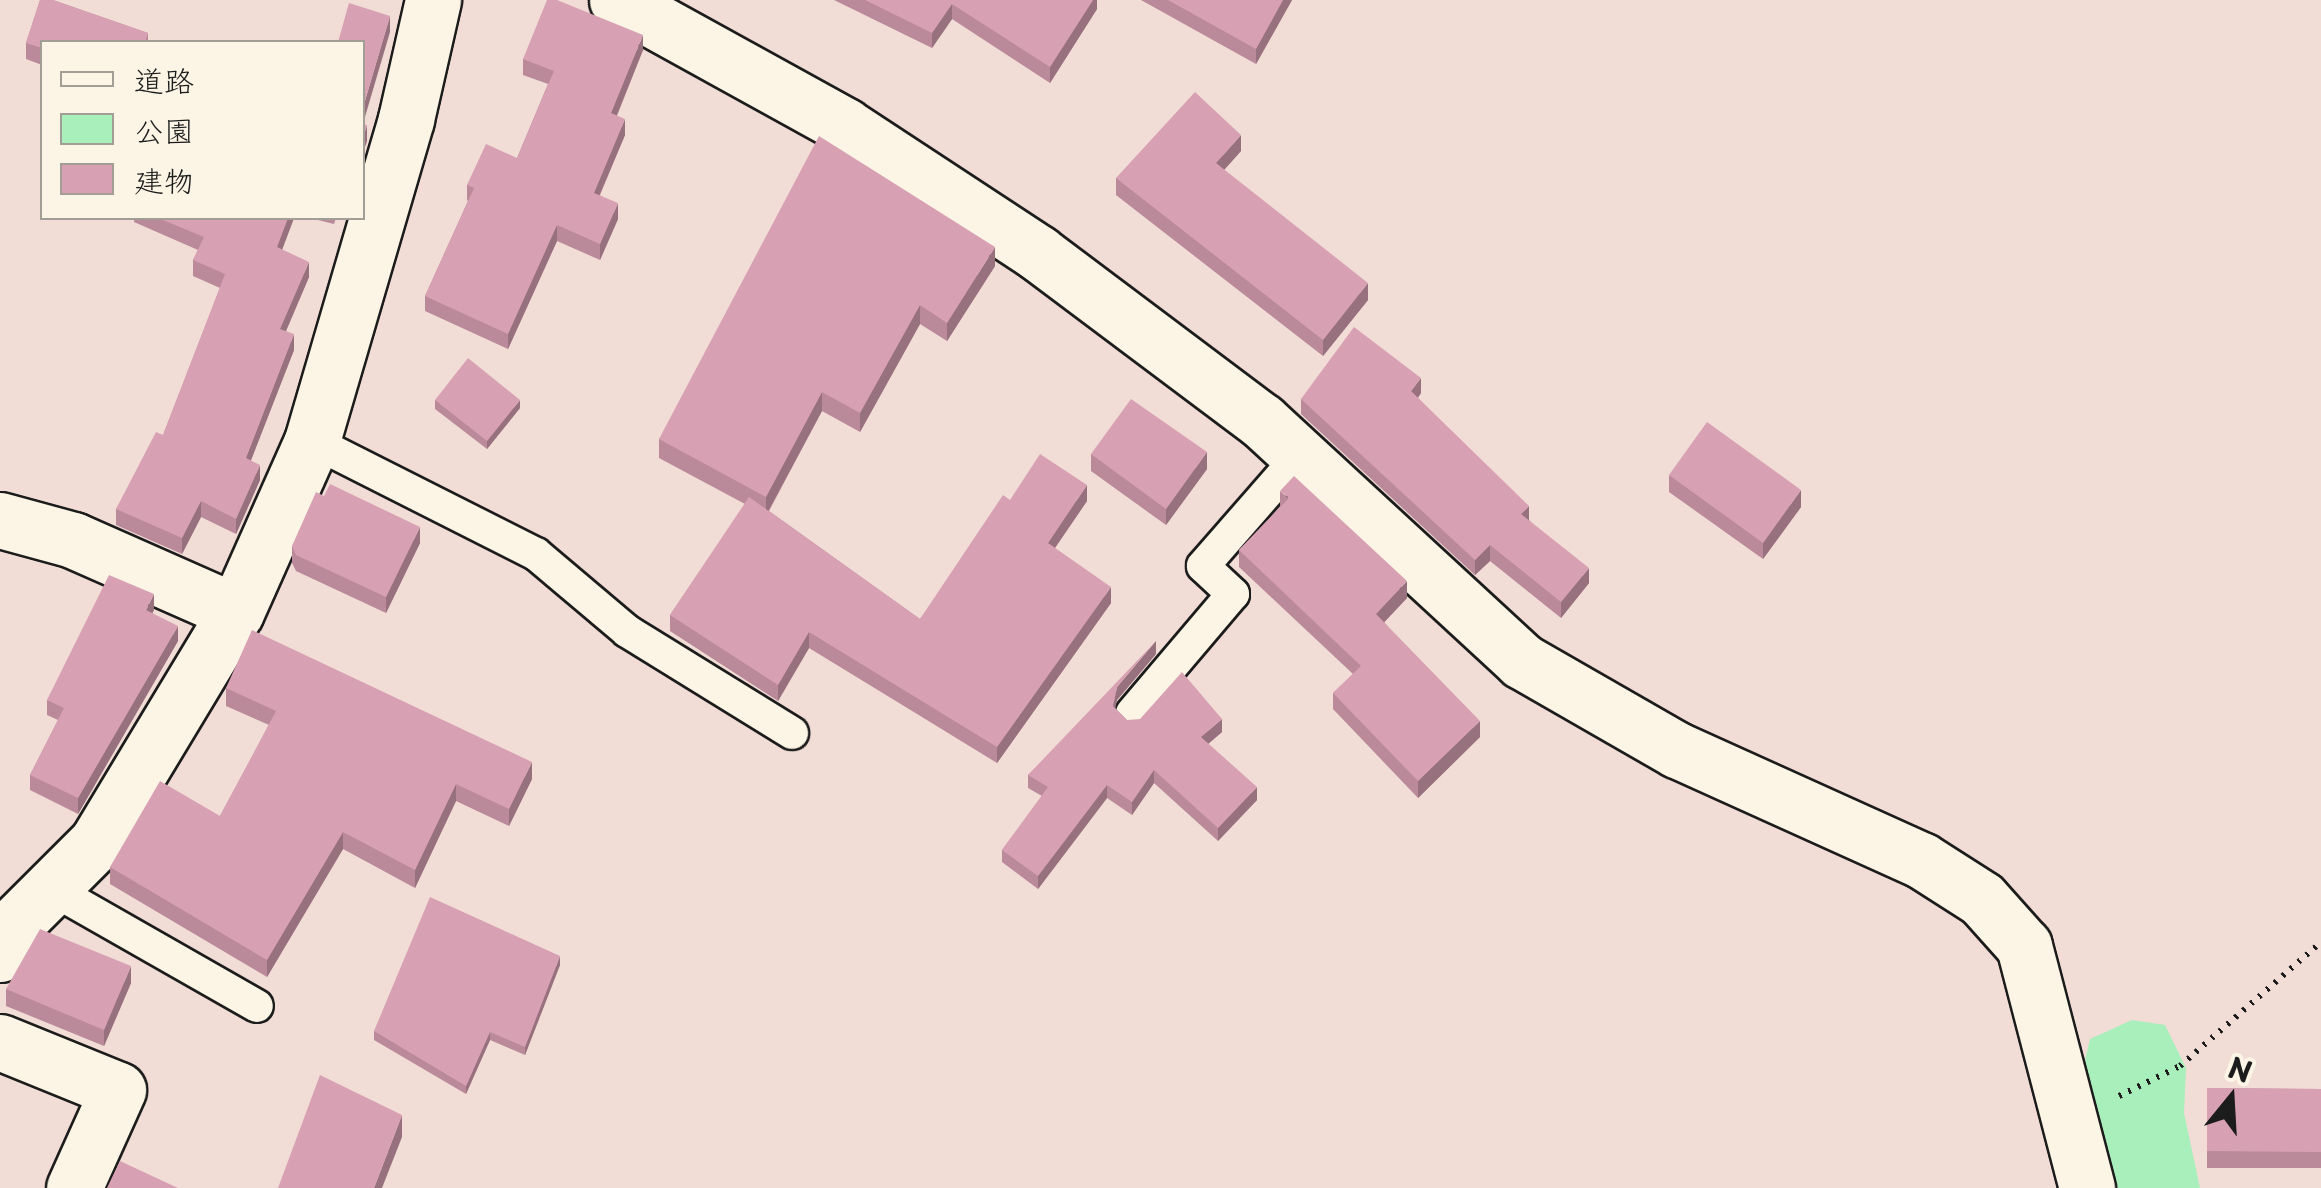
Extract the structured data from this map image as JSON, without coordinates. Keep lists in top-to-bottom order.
{
  "legend": ["道路", "公園", "建物"],
  "north": "top"
}
